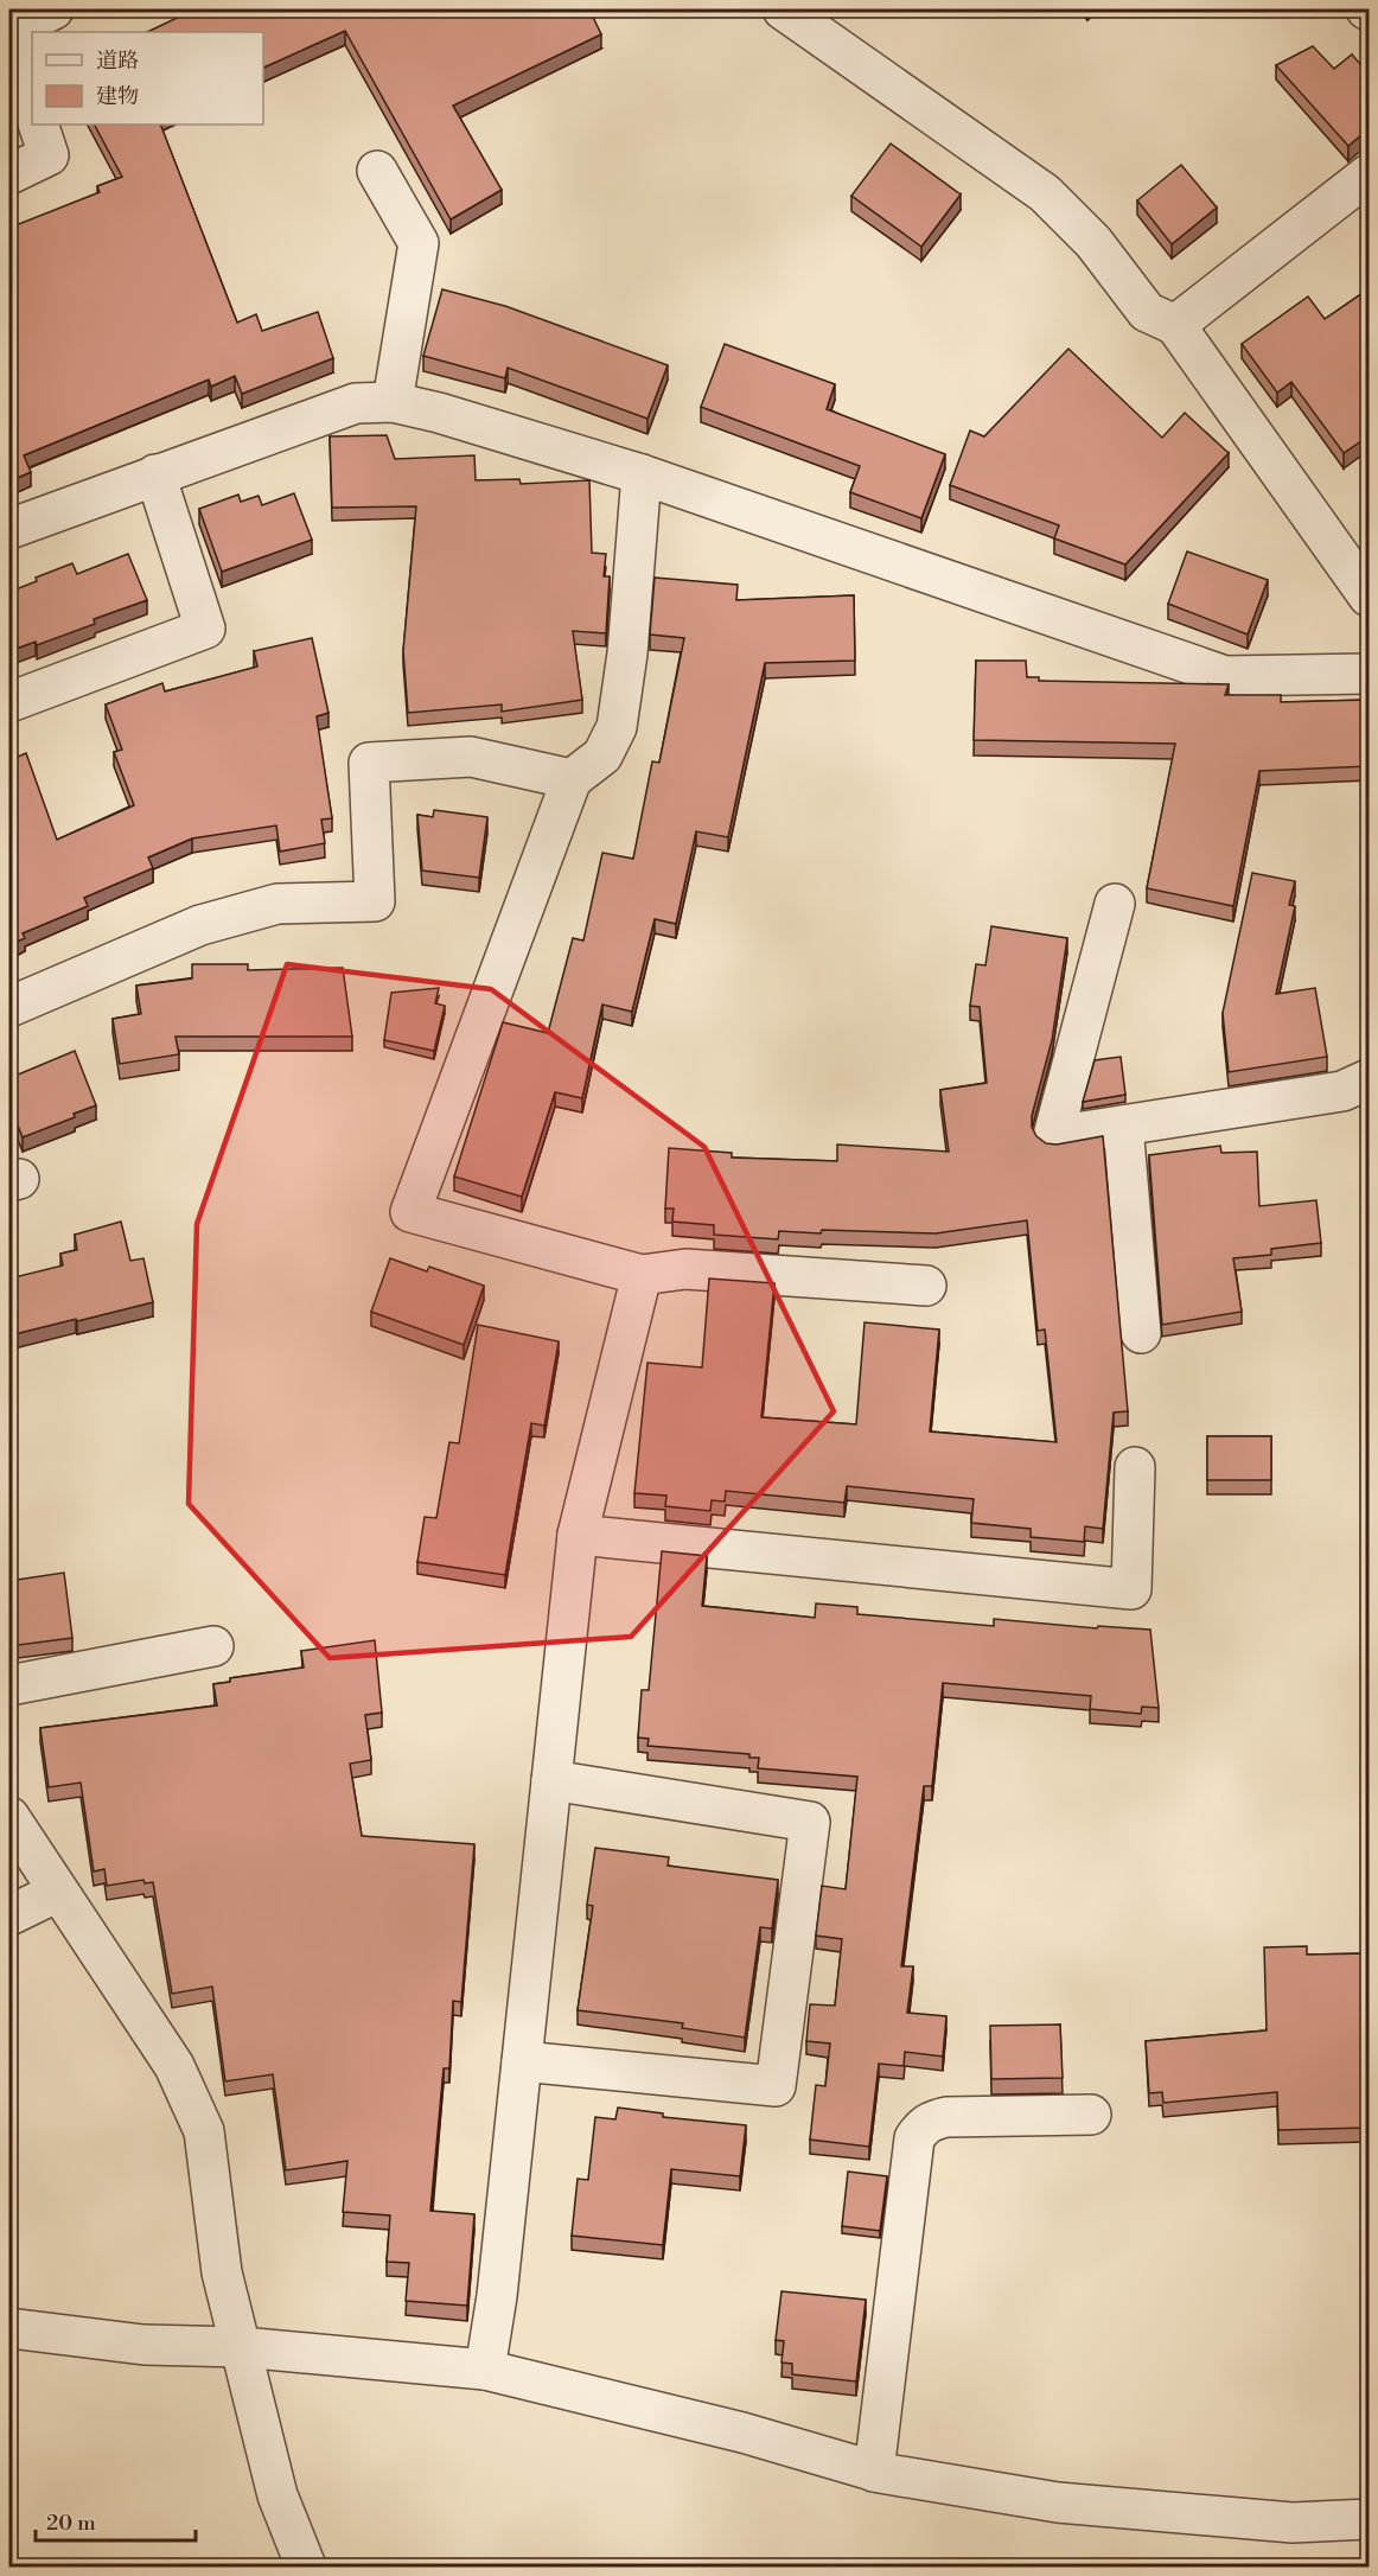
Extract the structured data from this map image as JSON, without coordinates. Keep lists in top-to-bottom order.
{
  "legend": ["道路", "建物"],
  "scale_bar": "20 m"
}
